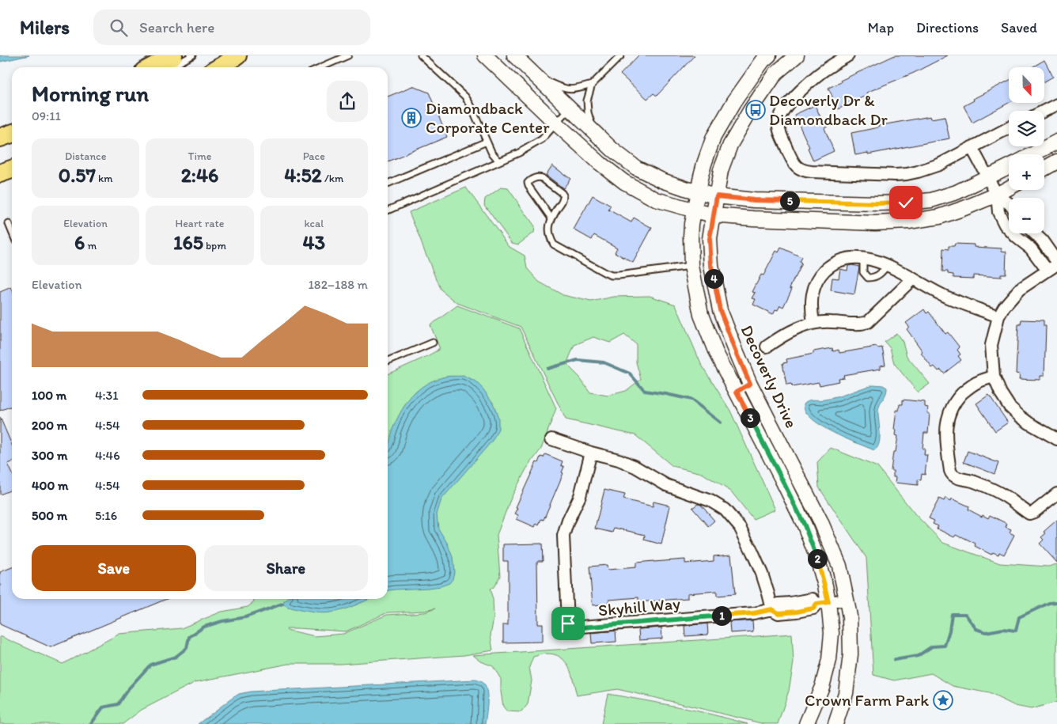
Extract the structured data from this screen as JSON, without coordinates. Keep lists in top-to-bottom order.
{
  "streets": {
    "street": ["Decoverly Drive", "Skyhill Way"]
  },
  "crossings": [
    ["Decoverly Drive", "Skyhill Way"]
  ],
  "places": {
    "bus stop": ["Decoverly Dr & Diamondback Dr"],
    "building": ["Diamondback Corporate Center"],
    "place": ["Crown Farm Park"]
  },
  "north": "bottom",
  "page": {
    "header": "Milers",
    "search": "Search here",
    "nav": ["Map", "Directions", "Saved"],
    "map_buttons": ["+", "−"],
    "heading": ["Morning run", "09:11"],
    "stats": [
      ["Distance", "0.57 km"],
      ["Time", "2:46"],
      ["Pace", "4:52 /km"],
      ["Elevation", "6 m"],
      ["Heart rate", "165 bpm"],
      ["kcal", "43"]
    ],
    "pins": [
      "5",
      "4",
      "3",
      "2",
      "1"
    ],
    "chart": ["Elevation", "182–188 m"],
    "list": [
      {
        "name": "100 m",
        "note": "4:31"
      },
      {
        "name": "200 m",
        "note": "4:54"
      },
      {
        "name": "300 m",
        "note": "4:46"
      },
      {
        "name": "400 m",
        "note": "4:54"
      },
      {
        "name": "500 m",
        "note": "5:16"
      }
    ],
    "buttons": ["Save", "Share"]
  }
}
